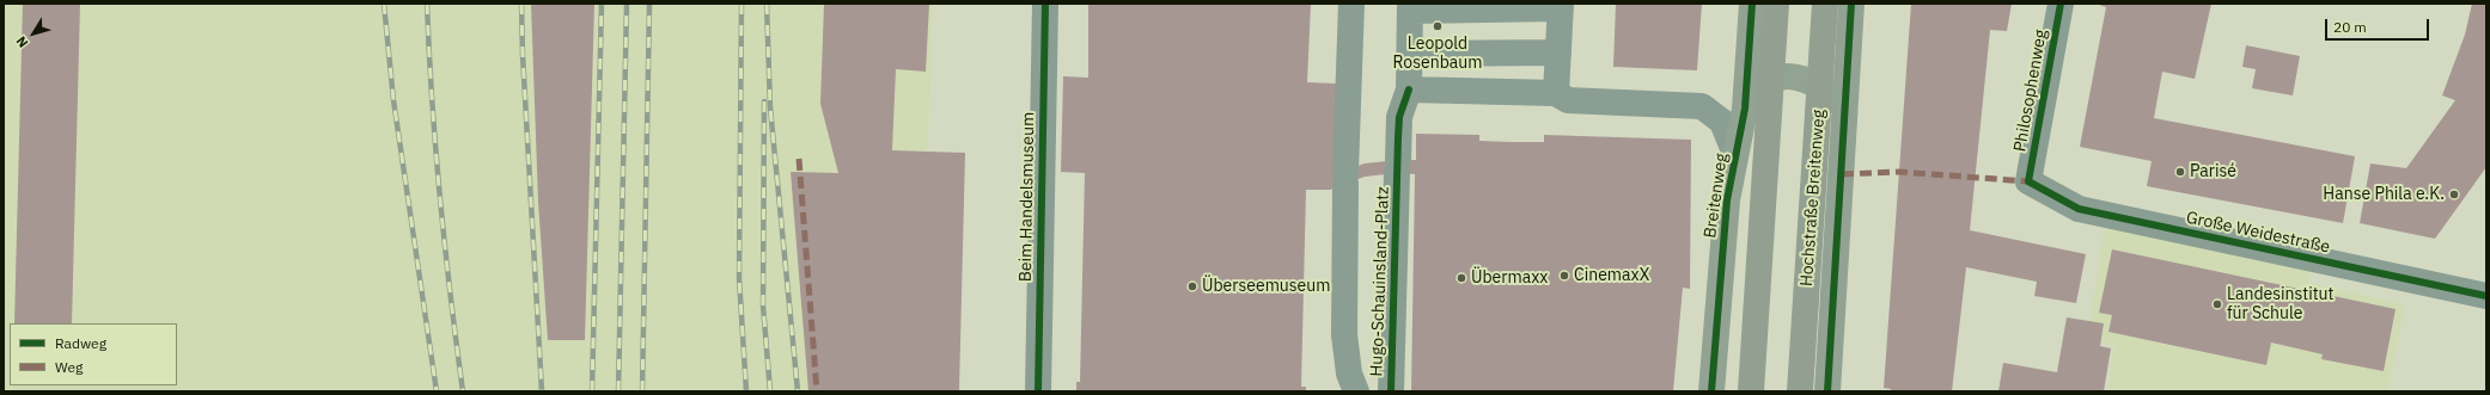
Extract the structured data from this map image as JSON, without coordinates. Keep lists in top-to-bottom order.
{
  "streets": {
    "highway": ["Hochstraße Breitenweg"],
    "main road": ["Breitenweg"],
    "street": [
      "Philosophenweg",
      "Beim Handelsmuseum",
      "Große Weidestraße",
      "Hugo-Schauinsland-Platz"
    ]
  },
  "crossings": [
    ["Philosophenweg", "Große Weidestraße"]
  ],
  "places": [
    "Leopold Rosenbaum",
    "Parisé",
    "Hanse Phila e.K.",
    "CinemaxX",
    "Übermaxx",
    "Überseemuseum",
    "Landesinstitut für Schule"
  ],
  "legend": ["Radweg", "Weg"],
  "scale_bar": "20 m",
  "north": "bottom left"
}
